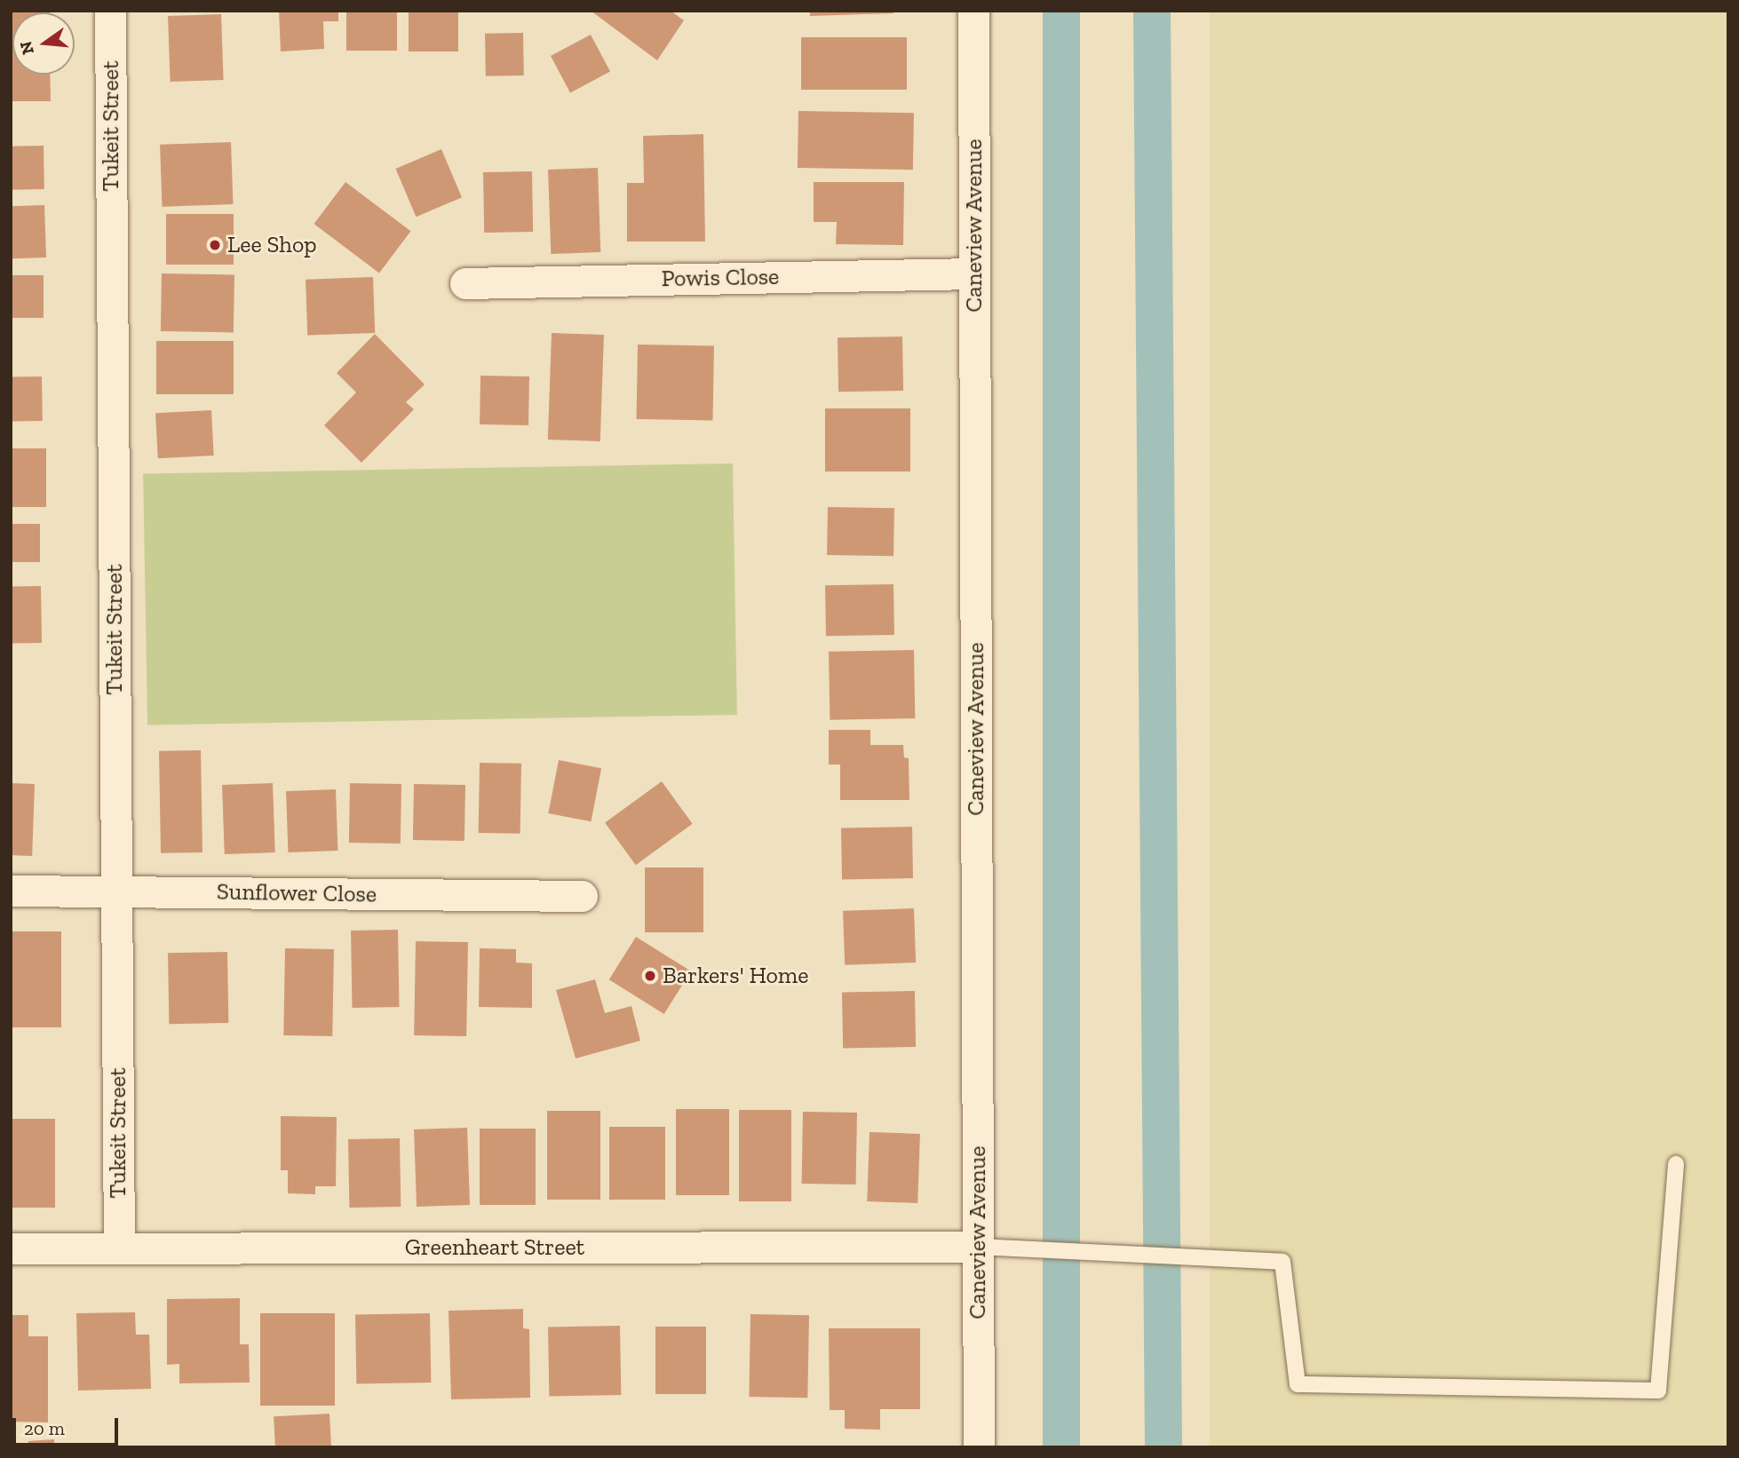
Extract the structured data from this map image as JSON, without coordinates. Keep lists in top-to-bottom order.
{
  "streets": {
    "street": [
      "Tukeit Street",
      "Caneview Avenue",
      "Powis Close",
      "Sunflower Close",
      "Greenheart Street"
    ]
  },
  "crossings": [
    ["Tukeit Street", "Sunflower Close"],
    ["Tukeit Street", "Greenheart Street"],
    ["Caneview Avenue", "Powis Close"],
    ["Caneview Avenue", "Greenheart Street"]
  ],
  "places": ["Lee Shop", "Barkers' Home"],
  "scale_bar": "20 m",
  "north": "left"
}
